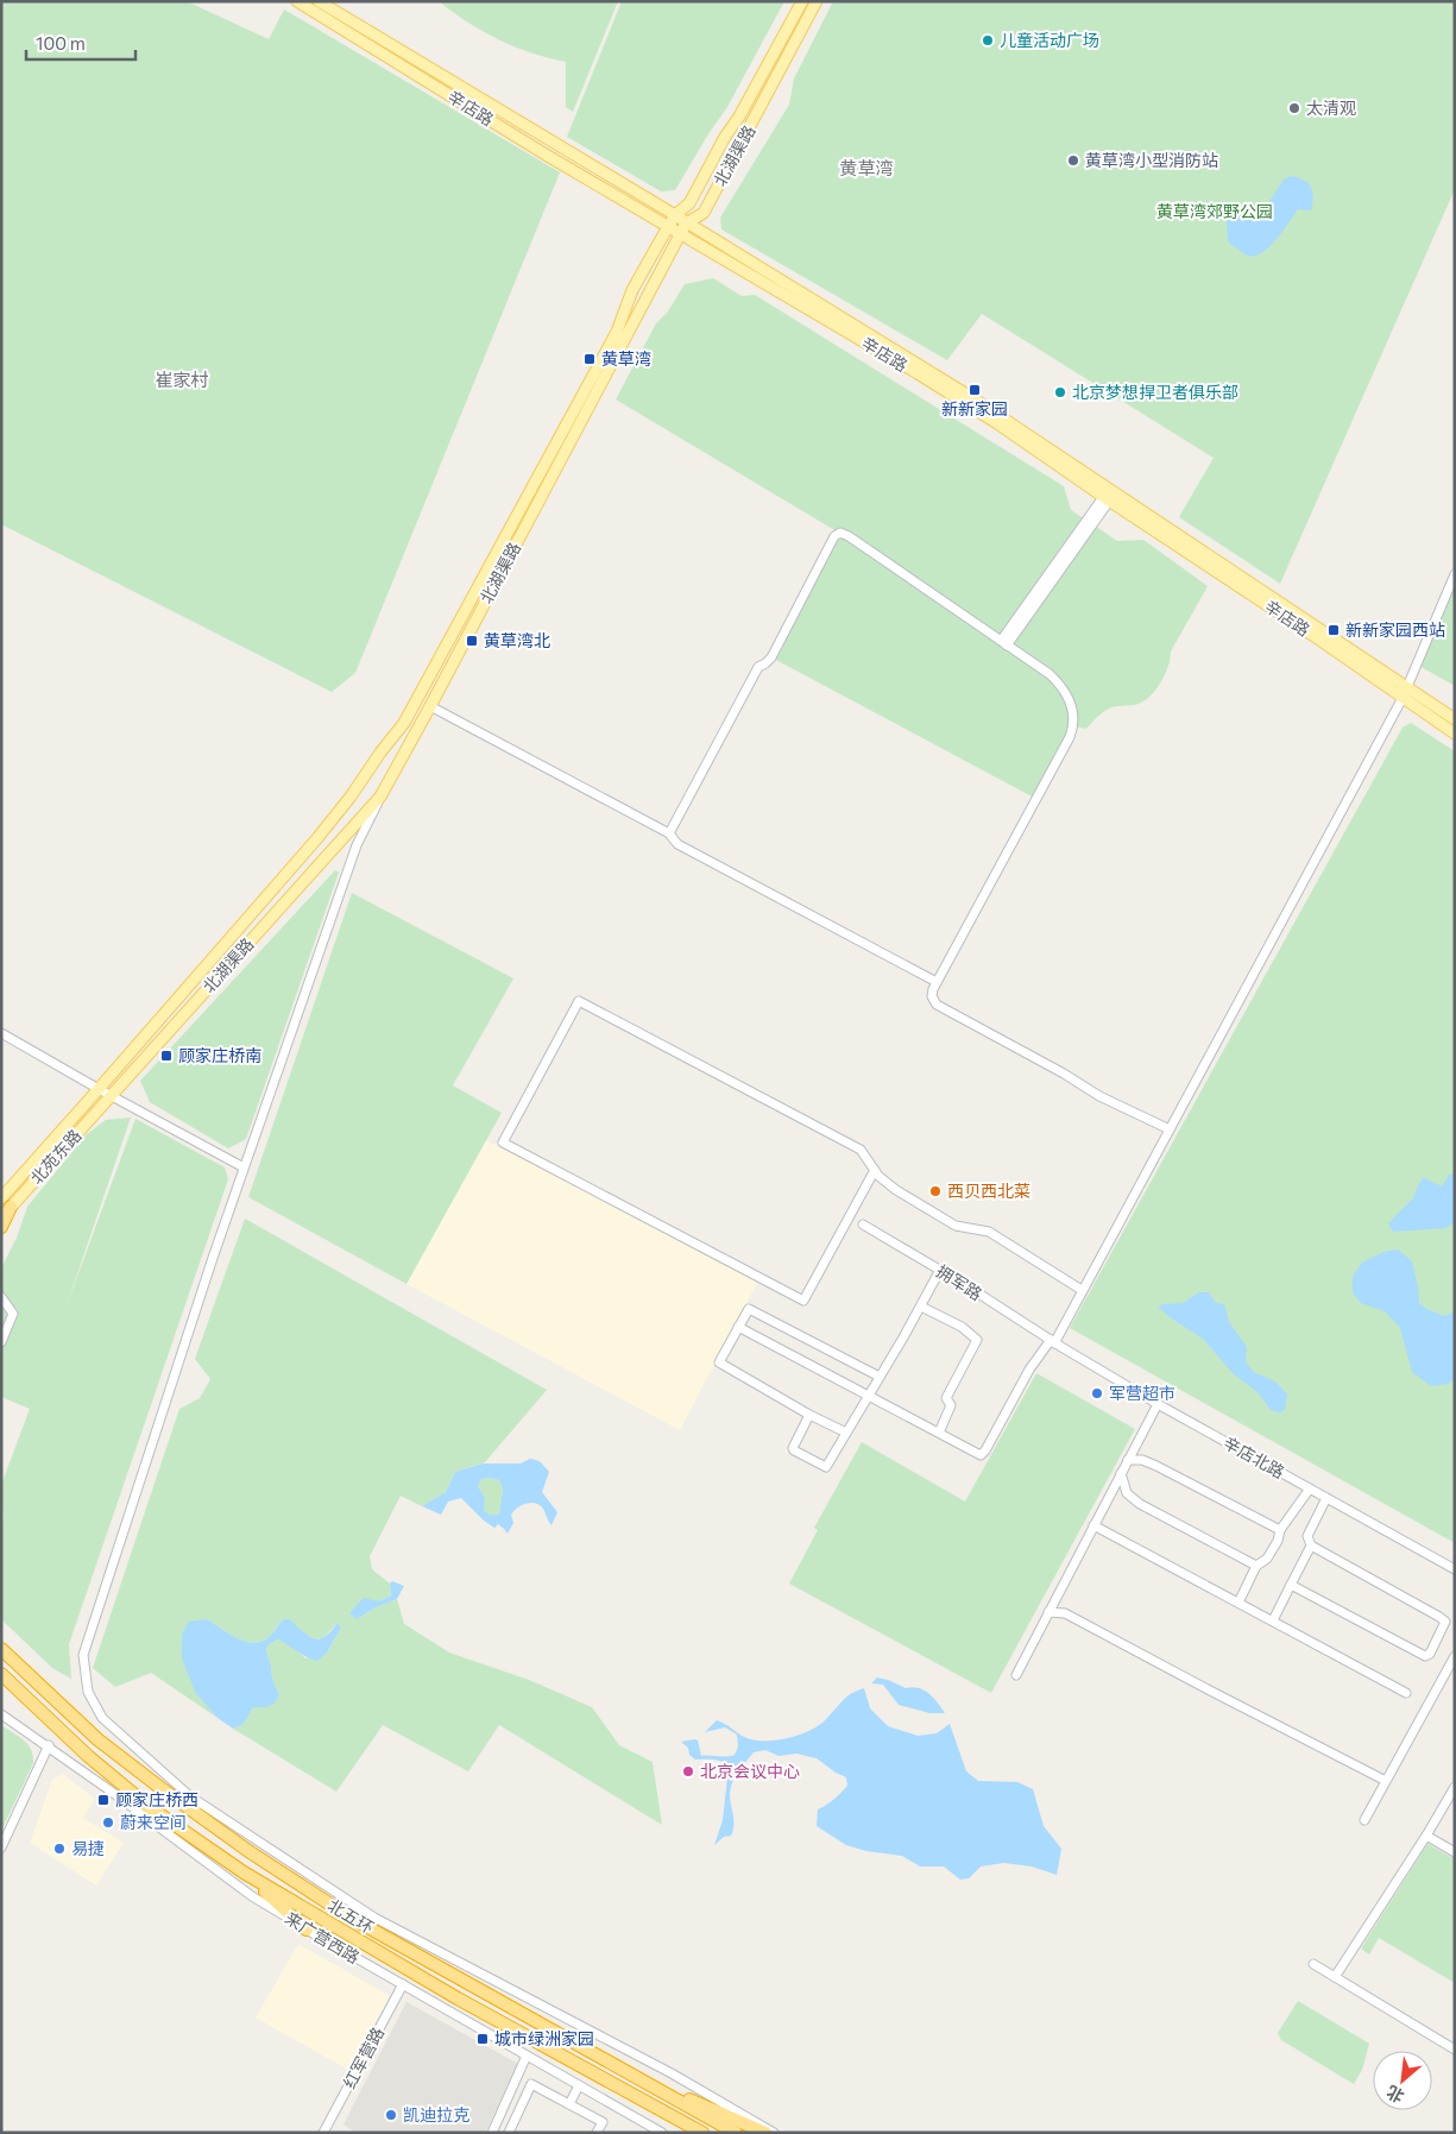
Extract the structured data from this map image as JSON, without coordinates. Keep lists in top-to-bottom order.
{
  "streets": {
    "highway": ["北五环"],
    "main road": ["辛店路", "北湖渠路", "北苑东路"],
    "street": [
      "拥军路",
      "辛店北路",
      "来广营西路",
      "红军营路"
    ]
  },
  "crossings": [
    ["辛店路", "北湖渠路"],
    ["北湖渠路", "北苑东路"],
    ["拥军路", "辛店北路"],
    ["来广营西路", "红军营路"]
  ],
  "districts": ["黄草湾", "崔家村"],
  "parks": ["黄草湾郊野公园"],
  "places": {
    "other": [
      "儿童活动广场",
      "太清观",
      "黄草湾小型消防站",
      "北京梦想捍卫者俱乐部",
      "西贝西北菜",
      "军营超市",
      "北京会议中心",
      "蔚来空间",
      "易捷",
      "凯迪拉克"
    ],
    "transit": [
      "黄草湾",
      "新新家园",
      "新新家园西站",
      "黄草湾北",
      "顾家庄桥南",
      "顾家庄桥西",
      "城市绿洲家园"
    ]
  },
  "scale_bar": "100 m",
  "north": "bottom left"
}
